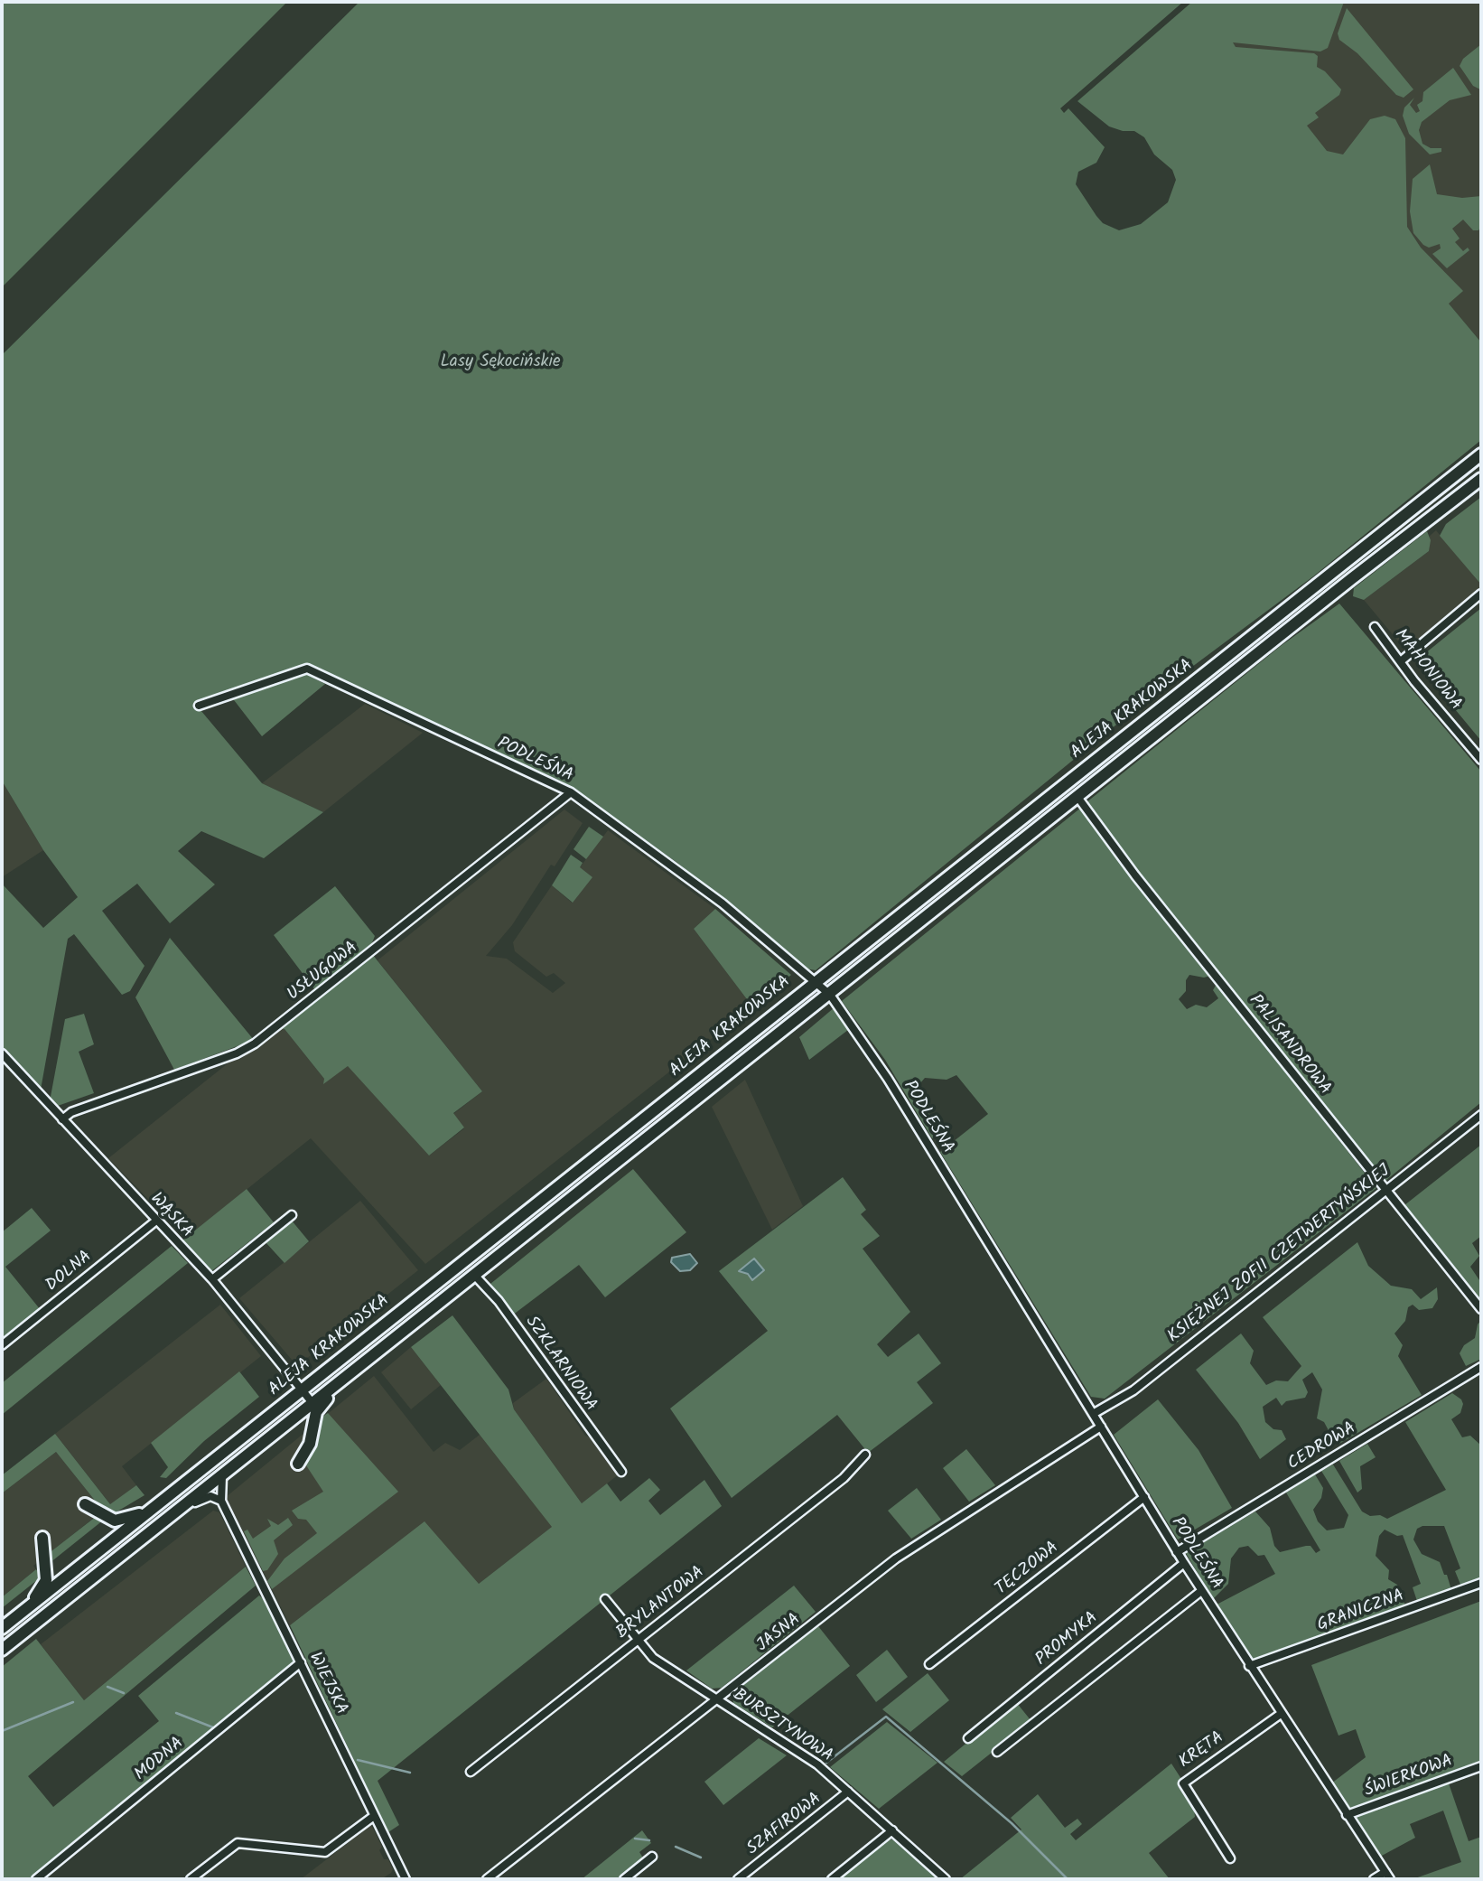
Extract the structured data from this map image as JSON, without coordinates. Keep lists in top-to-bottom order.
{
  "streets": {
    "main road": ["ALEJA KRAKOWSKA"],
    "street": [
      "MAHONIOWA",
      "PODLEŚNA",
      "USŁUGOWA",
      "PALISANDROWA",
      "WĄSKA",
      "KSIĘŻNEJ ZOFII CZETWERTYŃSKIEJ",
      "DOLNA",
      "SZKLARNIOWA",
      "CEDROWA",
      "TĘCZOWA",
      "BRYLANTOWA",
      "GRANICZNA",
      "JASNA",
      "PROMYKA",
      "WIEJSKA",
      "BURSZTYNOWA",
      "KRĘTA",
      "MODNA",
      "ŚWIERKOWA",
      "SZAFIROWA"
    ]
  },
  "crossings": [
    ["ALEJA KRAKOWSKA", "PODLEŚNA"],
    ["ALEJA KRAKOWSKA", "PALISANDROWA"],
    ["ALEJA KRAKOWSKA", "WĄSKA"],
    ["ALEJA KRAKOWSKA", "SZKLARNIOWA"],
    ["PODLEŚNA", "USŁUGOWA"],
    ["PODLEŚNA", "KSIĘŻNEJ ZOFII CZETWERTYŃSKIEJ"],
    ["PODLEŚNA", "CEDROWA"],
    ["PODLEŚNA", "TĘCZOWA"],
    ["PODLEŚNA", "GRANICZNA"],
    ["PODLEŚNA", "JASNA"],
    ["PODLEŚNA", "PROMYKA"],
    ["PODLEŚNA", "KRĘTA"],
    ["PODLEŚNA", "ŚWIERKOWA"],
    ["USŁUGOWA", "WĄSKA"],
    ["PALISANDROWA", "KSIĘŻNEJ ZOFII CZETWERTYŃSKIEJ"],
    ["WĄSKA", "DOLNA"],
    ["BRYLANTOWA", "BURSZTYNOWA"],
    ["JASNA", "BURSZTYNOWA"],
    ["WIEJSKA", "MODNA"],
    ["BURSZTYNOWA", "SZAFIROWA"]
  ],
  "parks": ["Lasy Sękocińskie"]
}
